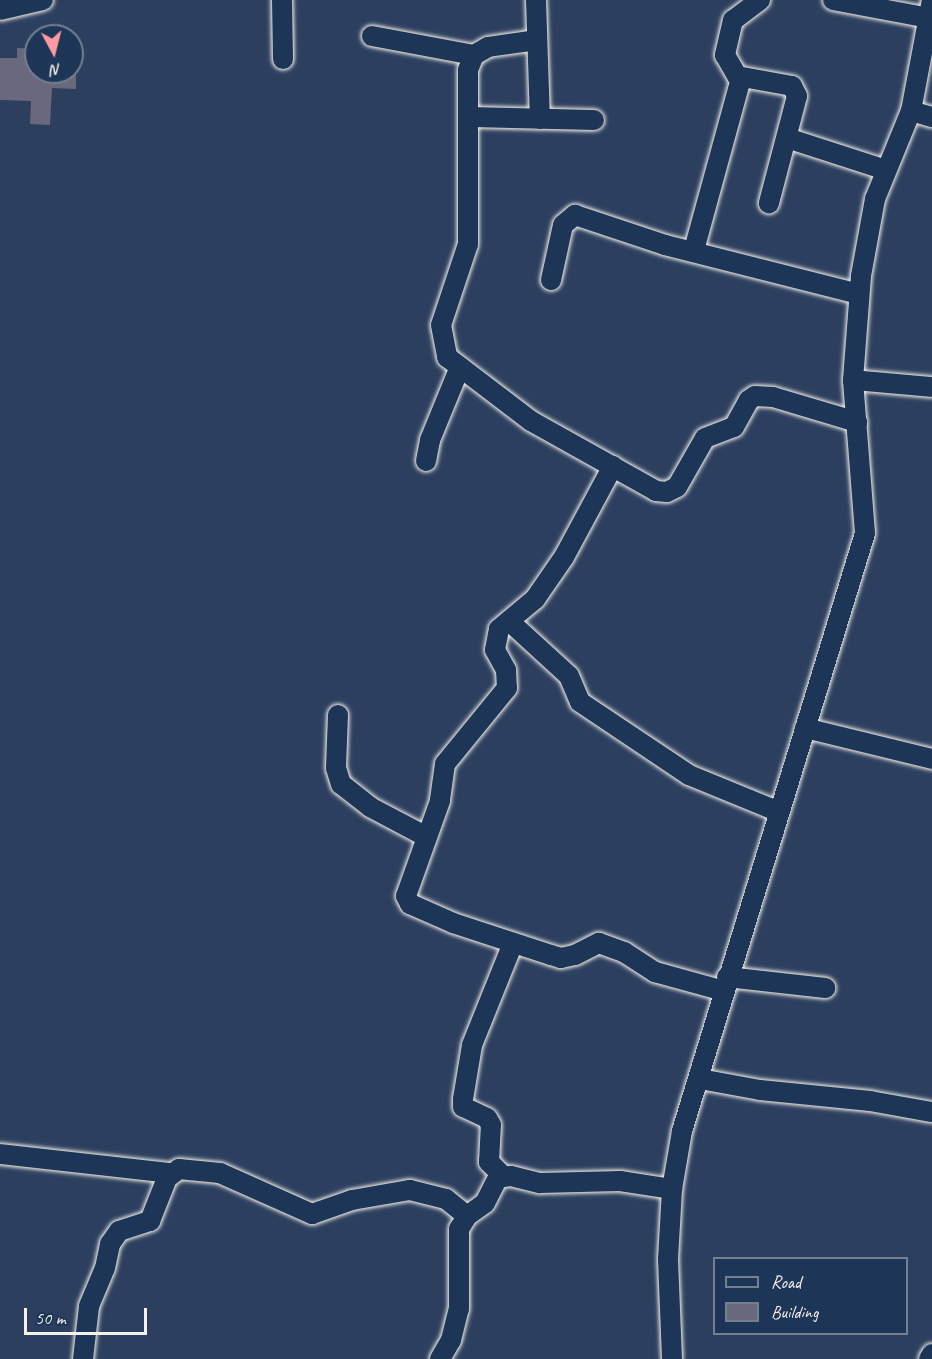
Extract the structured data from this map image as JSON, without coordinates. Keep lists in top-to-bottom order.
{
  "legend": ["Road", "Building"],
  "scale_bar": "50 m",
  "north": "bottom"
}
